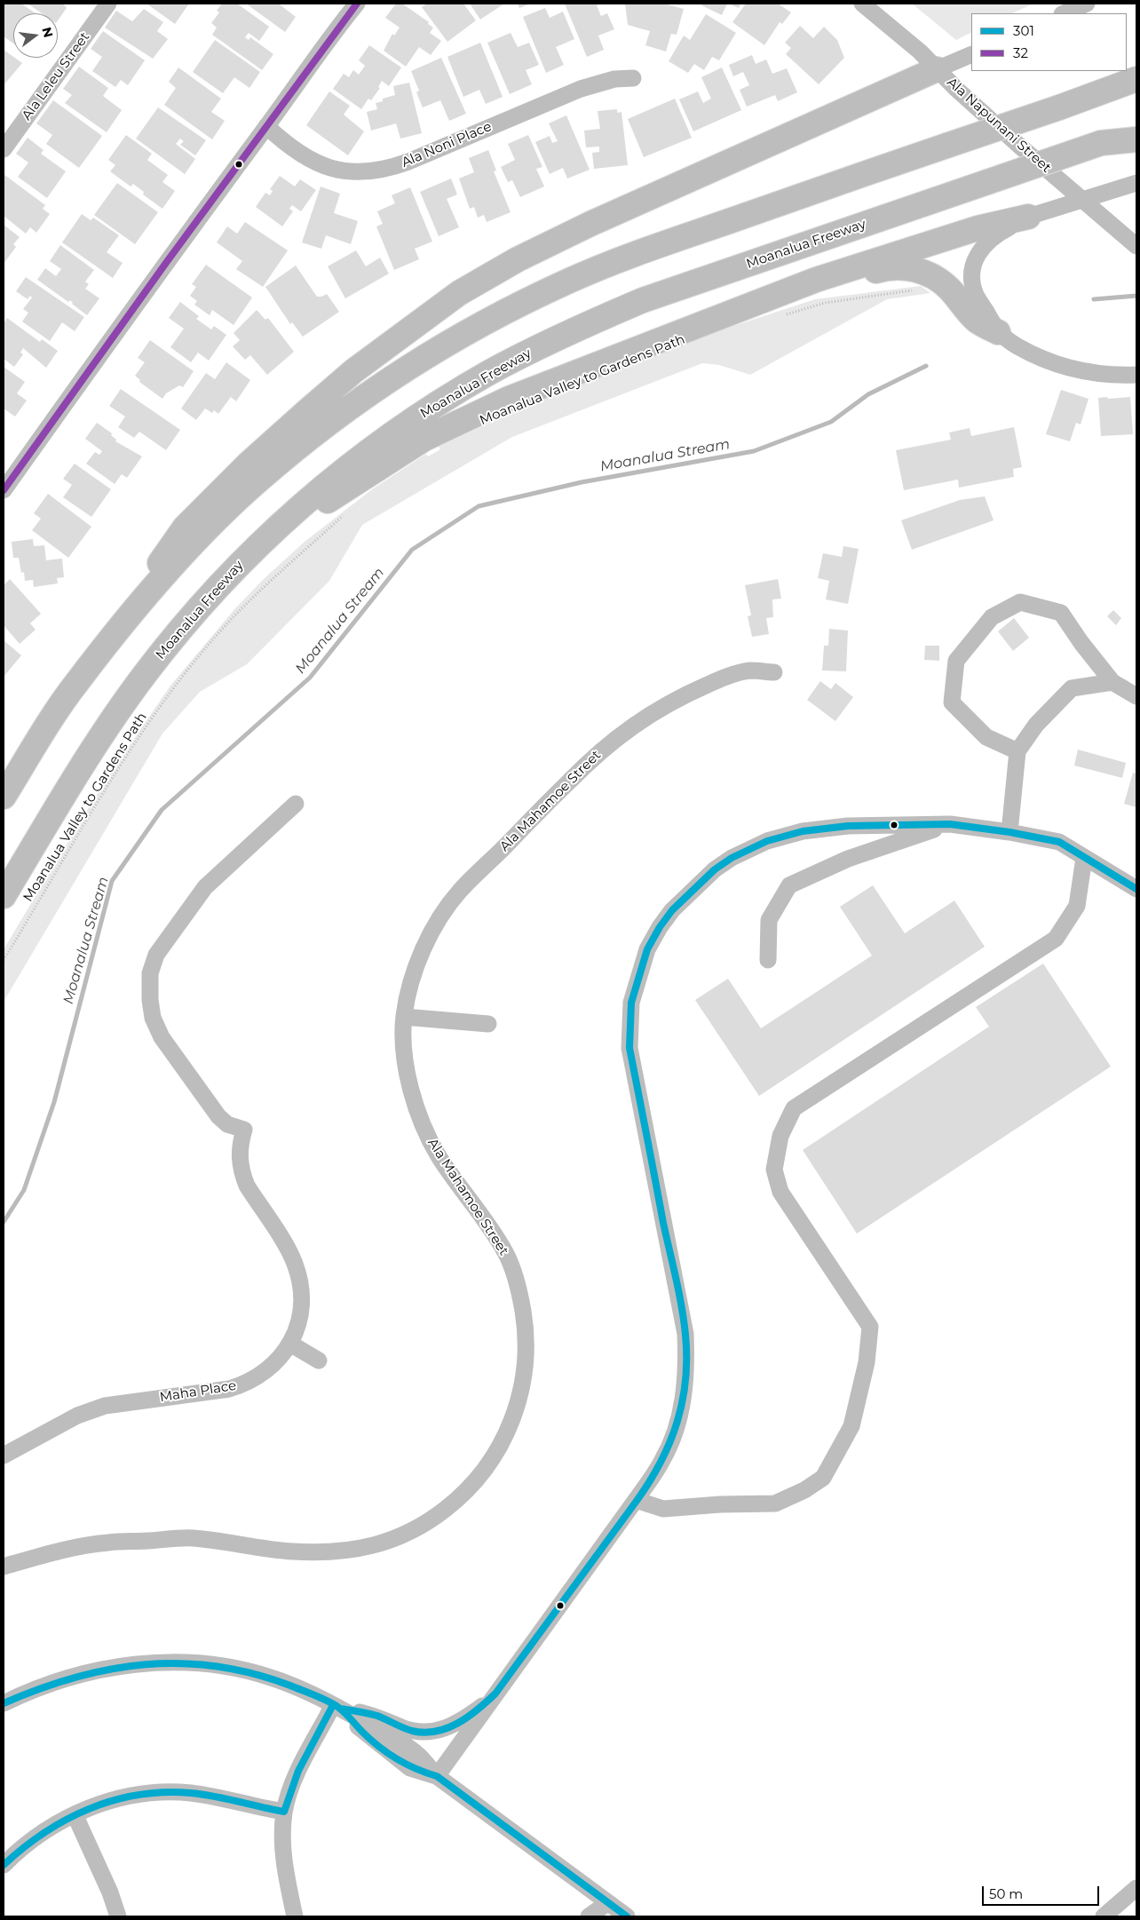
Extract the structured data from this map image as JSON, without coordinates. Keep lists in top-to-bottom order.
{
  "streets": {
    "highway": ["Moanalua Freeway"],
    "street": [
      "Ala Leleu Street",
      "Ala Napunani Street",
      "Ala Noni Place",
      "Ala Mahamoe Street",
      "Maha Place"
    ],
    "path": ["Moanalua Valley to Gardens Path"]
  },
  "water": ["Moanalua Stream"],
  "lines": ["transit line 32", "transit line 301"],
  "legend": ["301", "32"],
  "scale_bar": "50 m",
  "north": "right"
}
